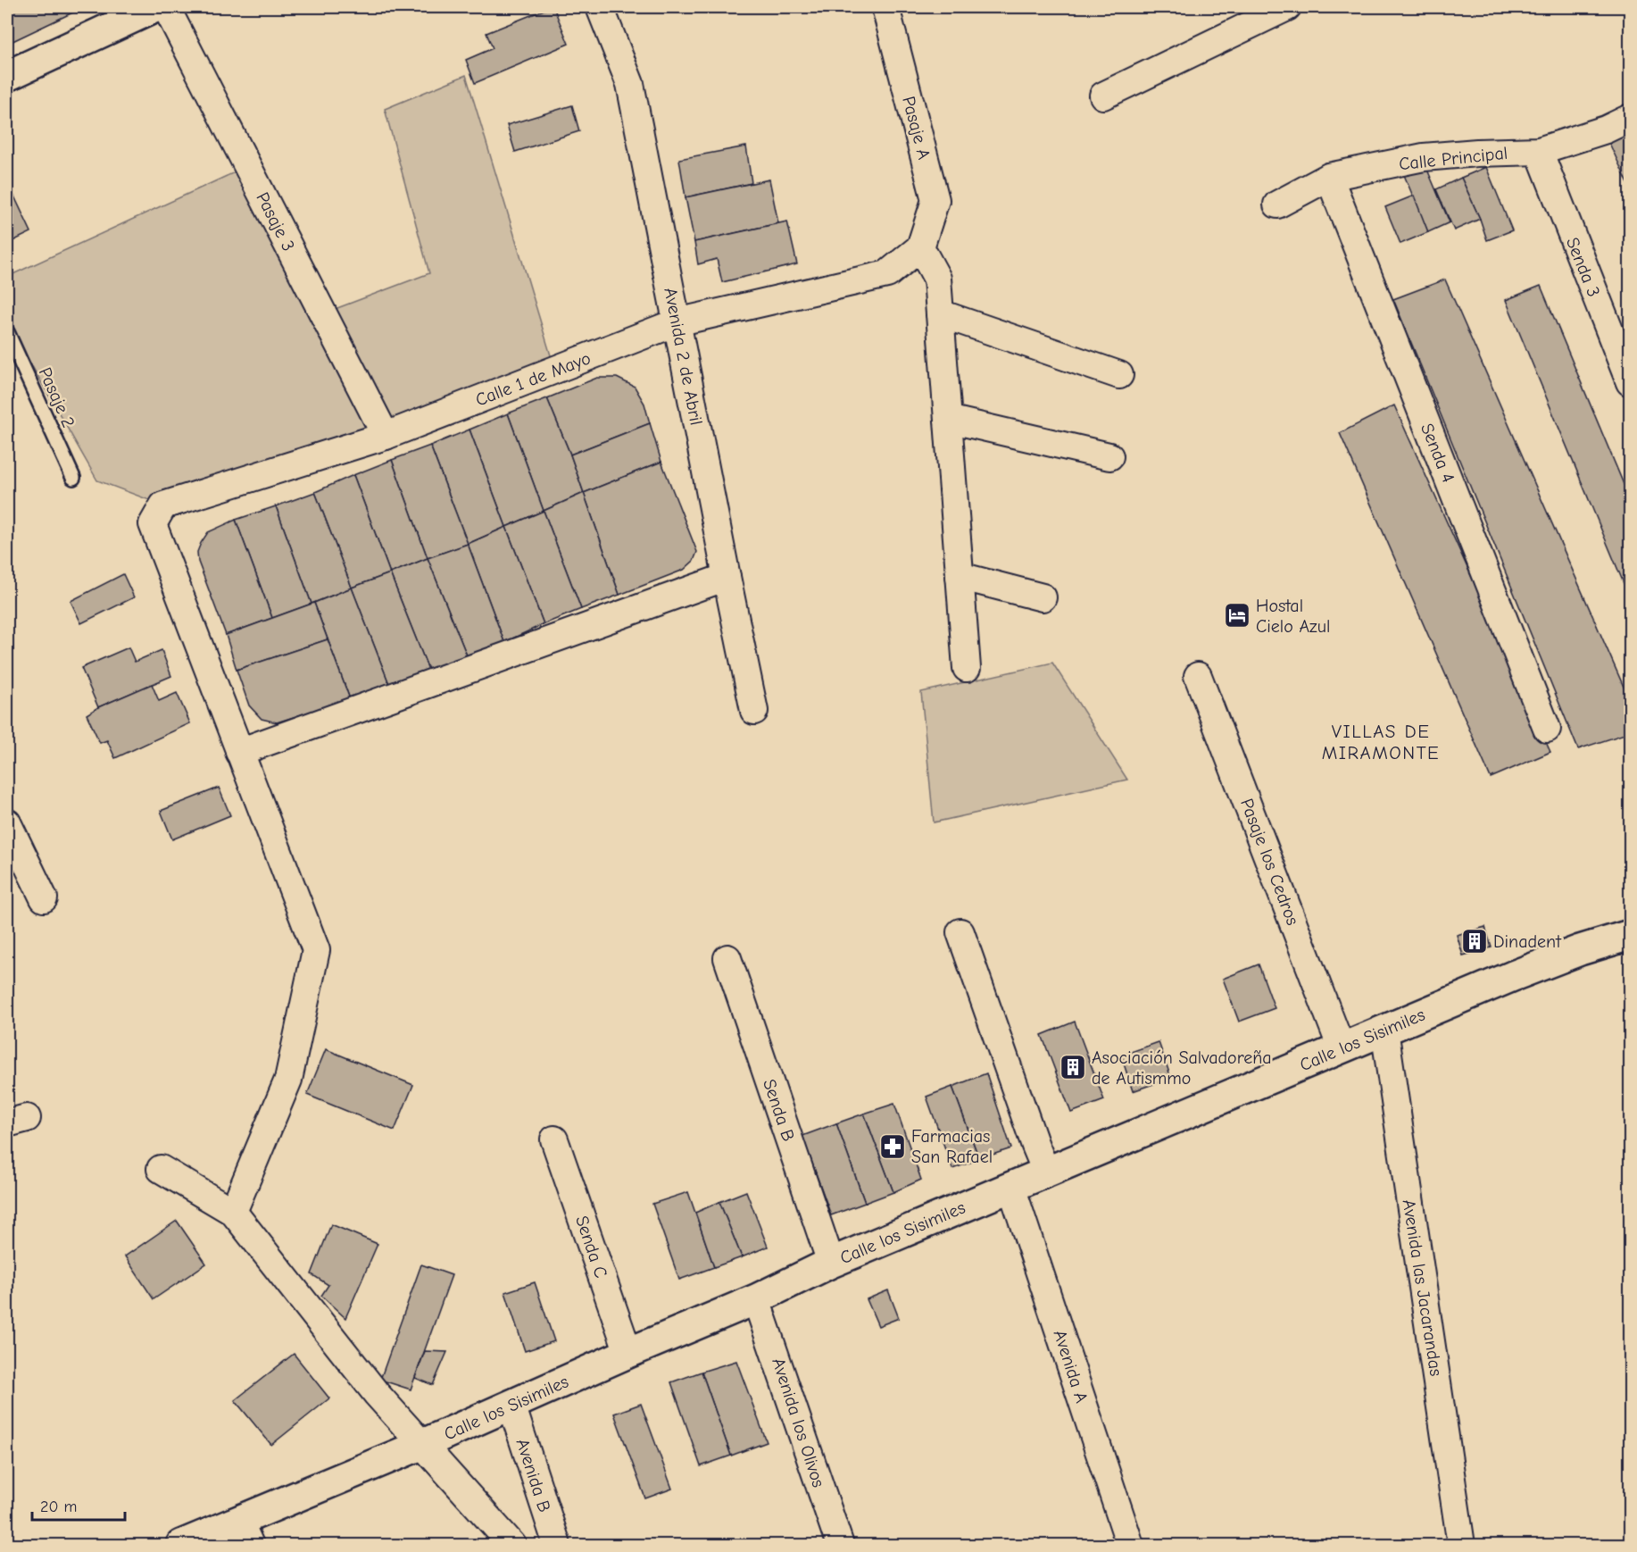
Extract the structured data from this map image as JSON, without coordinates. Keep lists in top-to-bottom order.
{
  "streets": {
    "main road": ["Calle los Sisimiles"],
    "street": [
      "Pasaje A",
      "Calle Principal",
      "Pasaje 3",
      "Senda 3",
      "Avenida 2 de Abril",
      "Calle 1 de Mayo",
      "Senda 4",
      "Pasaje los Cedros",
      "Senda B",
      "Senda C",
      "Avenida las Jacarandas",
      "Avenida A",
      "Avenida los Olivos",
      "Avenida B"
    ],
    "lane": ["Pasaje 2"]
  },
  "crossings": [
    ["Pasaje A", "Calle 1 de Mayo"],
    ["Calle Principal", "Senda 3"],
    ["Calle Principal", "Senda 4"],
    ["Pasaje 3", "Calle 1 de Mayo"],
    ["Avenida 2 de Abril", "Calle 1 de Mayo"],
    ["Pasaje los Cedros", "Calle los Sisimiles"],
    ["Calle los Sisimiles", "Senda B"],
    ["Calle los Sisimiles", "Senda C"],
    ["Calle los Sisimiles", "Avenida las Jacarandas"],
    ["Calle los Sisimiles", "Avenida A"],
    ["Calle los Sisimiles", "Avenida los Olivos"],
    ["Calle los Sisimiles", "Avenida B"]
  ],
  "districts": ["VILLAS DE MIRAMONTE"],
  "places": {
    "hotel": ["Hostal Cielo Azul"],
    "building": ["Dinadent", "Asociación Salvadoreña de Autismmo"],
    "pharmacy": ["Farmacias San Rafael"]
  },
  "scale_bar": "20 m"
}
